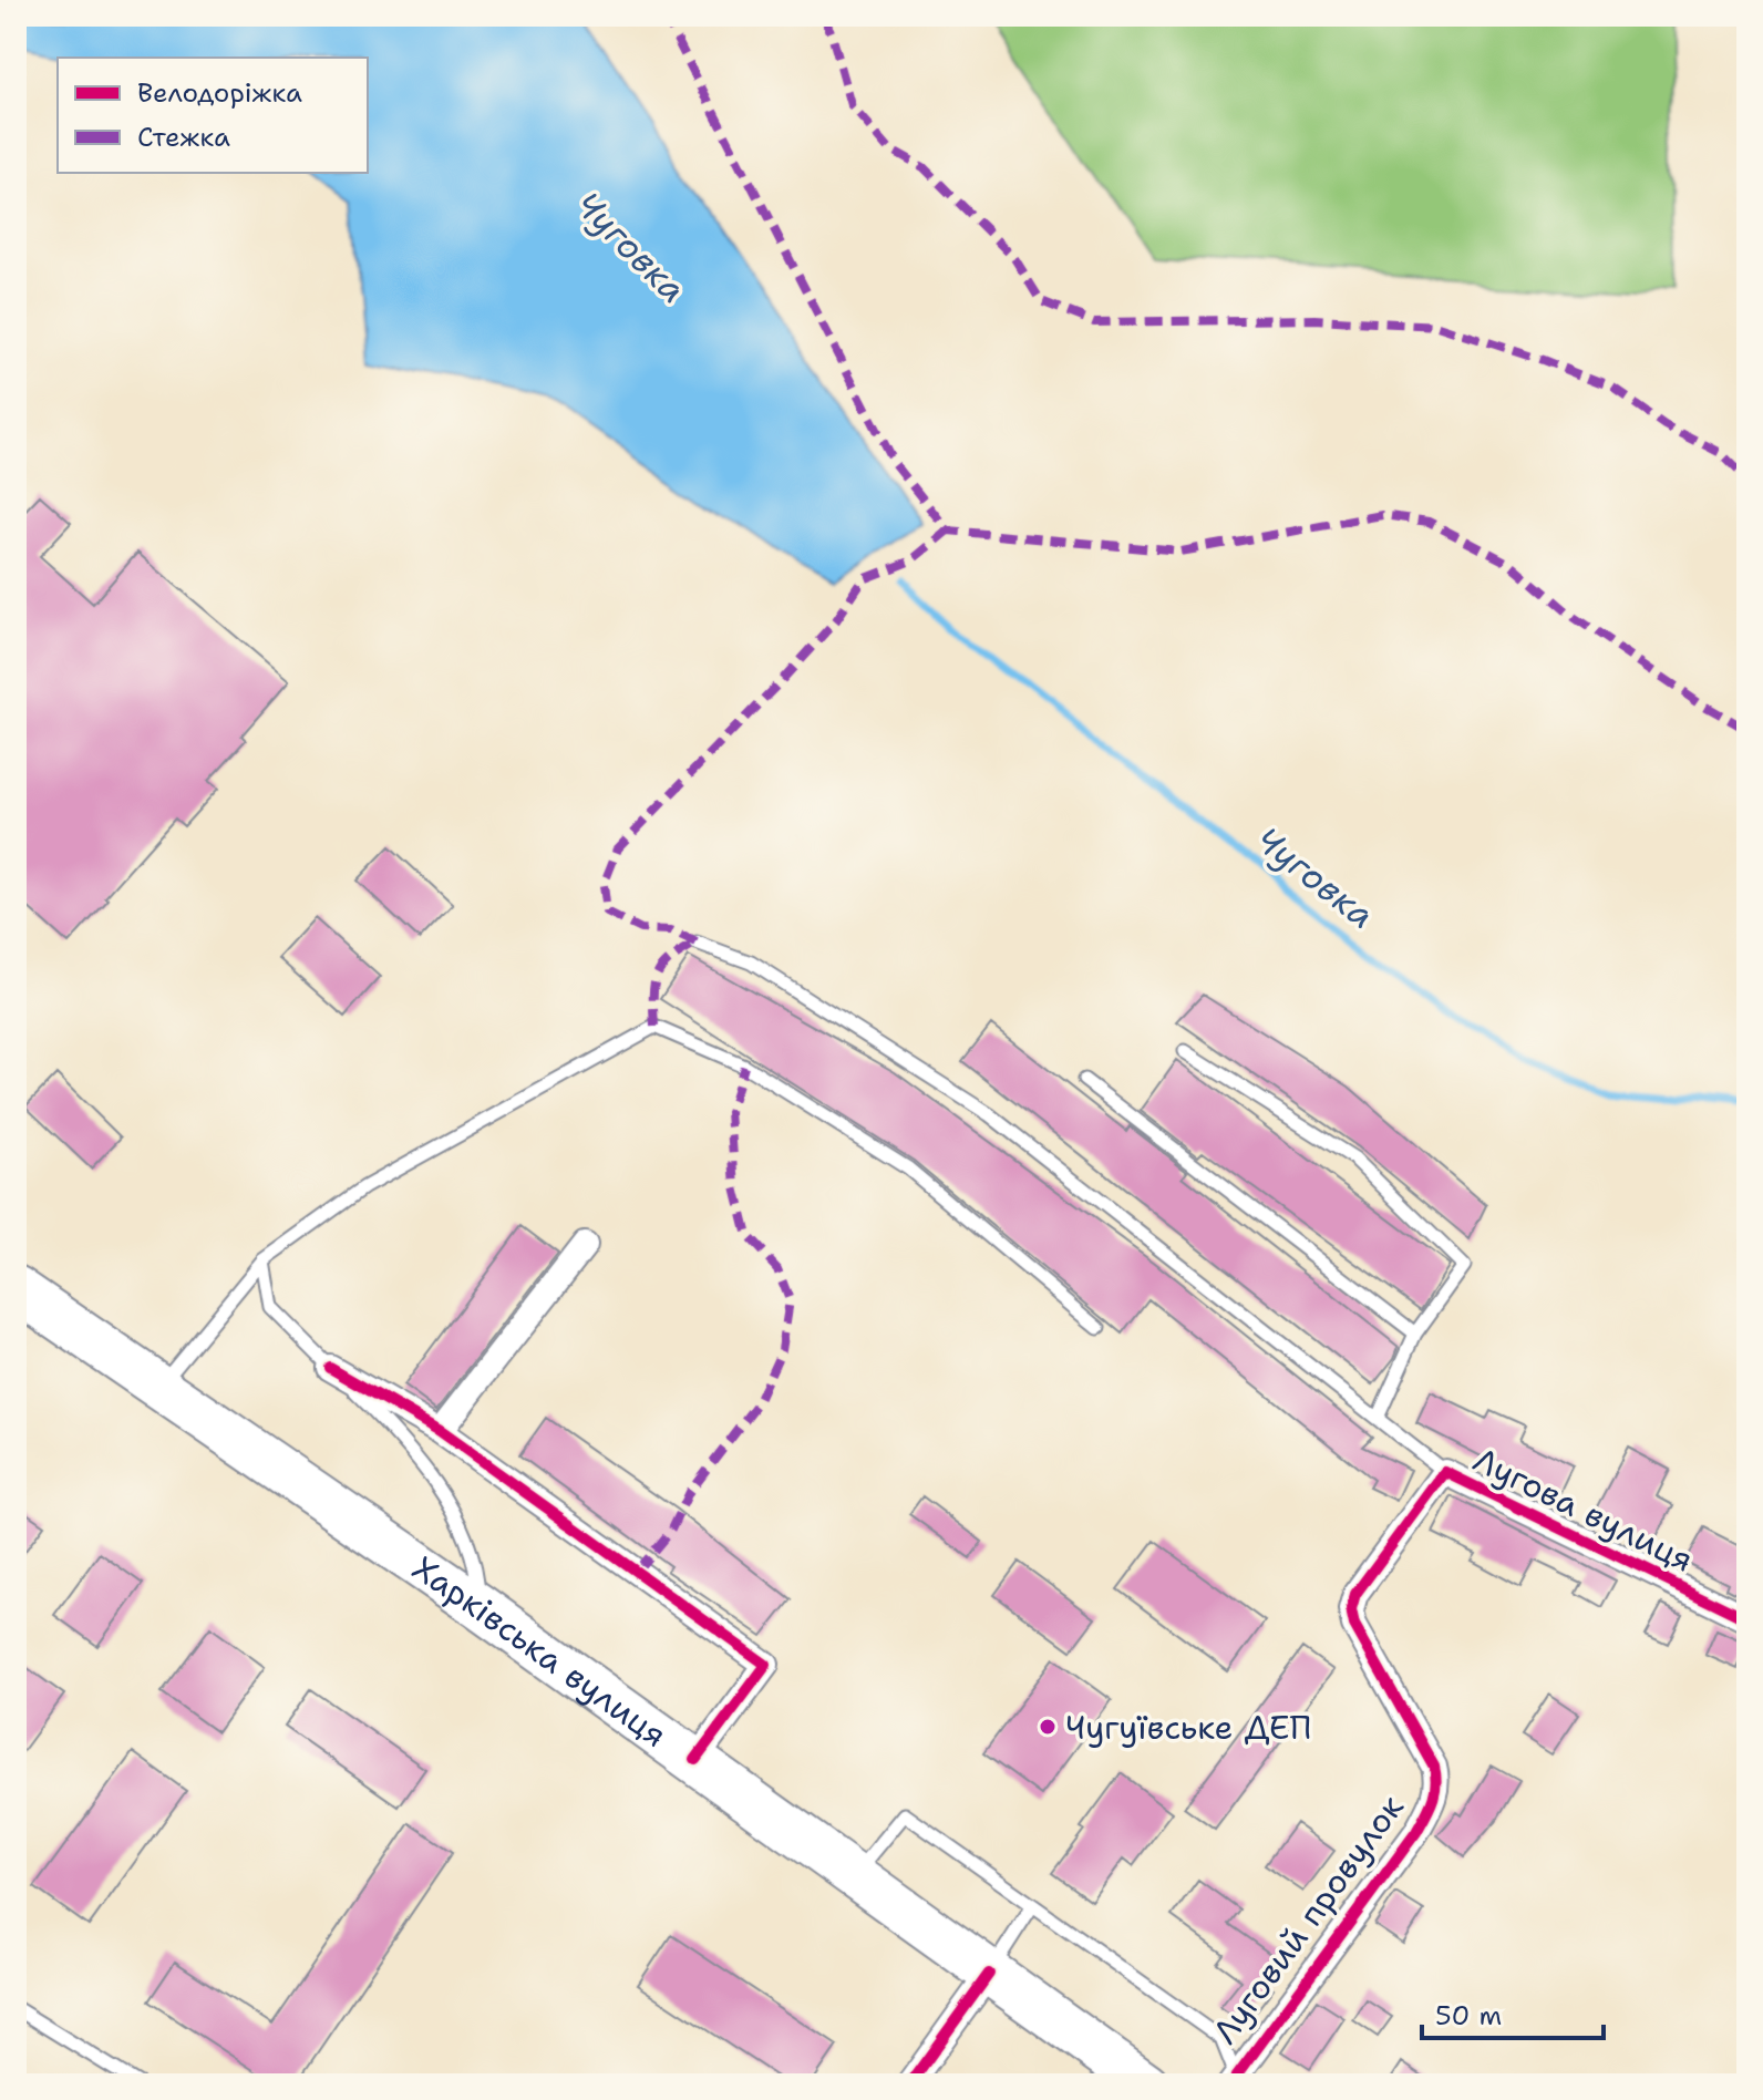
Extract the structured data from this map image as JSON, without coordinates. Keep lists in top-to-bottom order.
{
  "streets": {
    "highway": ["Харківська вулиця"],
    "street": ["Лугова вулиця", "Луговий провулок"]
  },
  "crossings": [
    ["Лугова вулиця", "Луговий провулок"]
  ],
  "water": ["Чуговка"],
  "places": ["Чугуївське ДЕП"],
  "legend": ["Велодоріжка", "Стежка"],
  "scale_bar": "50 m"
}
